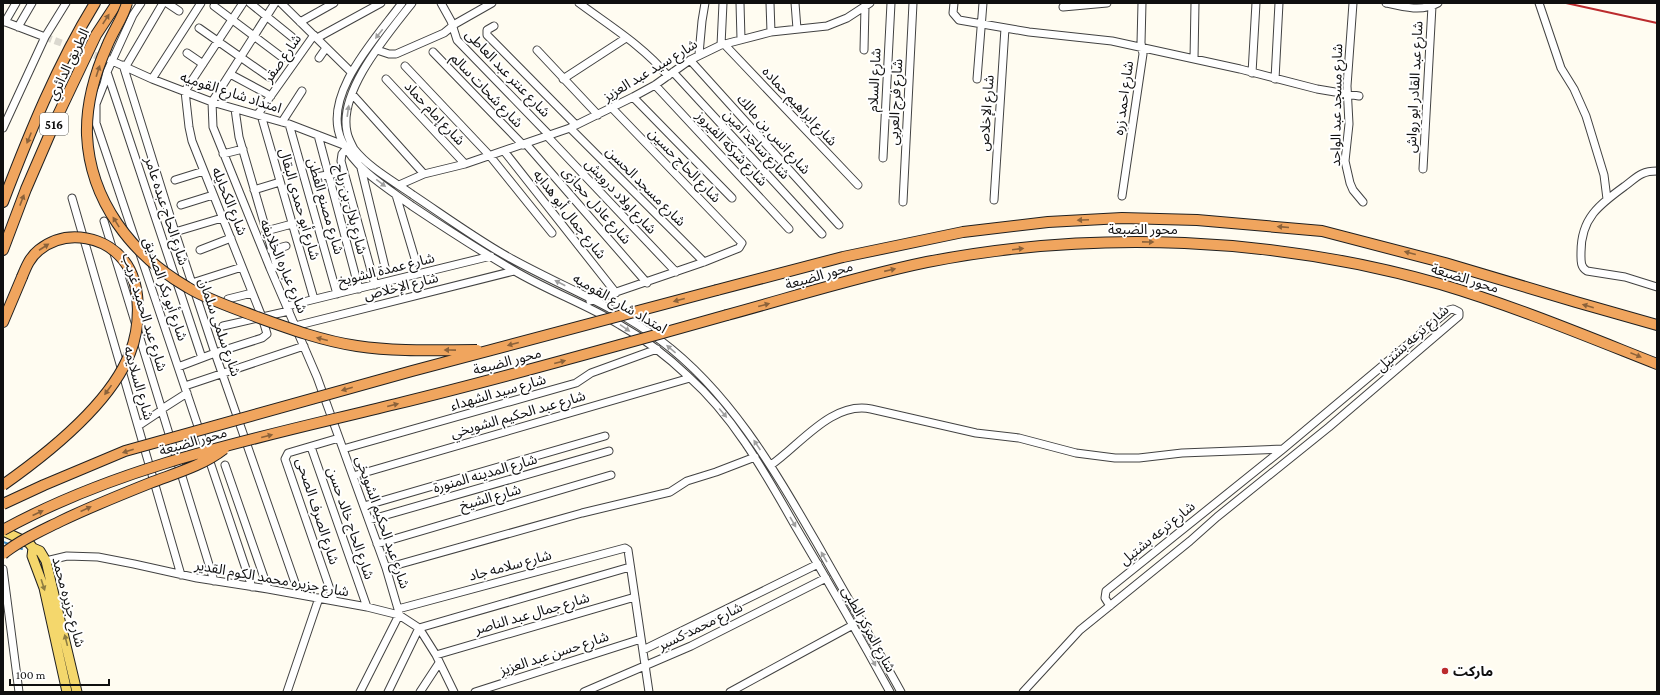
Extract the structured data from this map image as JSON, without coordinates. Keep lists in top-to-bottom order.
{
  "streets": {
    "highway": ["الطريق الدائري", "516", "محور الضبعة"],
    "main road": ["شارع جزيره محمد"],
    "street": [
      "شارع صقر",
      "شارع سيد عبد العزيز",
      "شارع عنتر عبد العاطى",
      "شارع السلام",
      "شارع عبد القادر ابو رواش",
      "شارع شحات سالم",
      "امتداد شارع القوميه",
      "شارع احمد زره",
      "شارع فرج العربى",
      "شارع مسجد عبد الواحد",
      "شارع ابراهيم حماده",
      "شارع إمام حماد",
      "شارع الإخلاص",
      "شارع انس بن مالك",
      "شارع ساجد امين",
      "شارع شركه الفيروز",
      "شارع الحاج حسين",
      "شارع مسجد الحسن",
      "شارع اولاد درويش",
      "شارع الكحايله",
      "شارع أبو حمدى البقال",
      "شارع عادل حجازى",
      "شارع مصنع القطن",
      "شارع بلال بن رباح",
      "شارع الحاج عبده عامر",
      "شارع جمال أبو هدايه",
      "شارع عباره الخلايفه",
      "شارع عمدة الشويخ",
      "شارع أبو بكر الصديق",
      "شارع عبد الحميد غريب",
      "شارع سلمى سلمان",
      "شارع ترعه بشتيل",
      "شارع السلايمه",
      "شارع سيد الشهداء",
      "شارع عبد الحكيم الشويخي",
      "شارع المدينه المنورة",
      "شارع الشيخ",
      "شارع الصرف الصحى",
      "شارع عبد الحكيم الشويخى",
      "شارع الحاج خالد حسن",
      "شارع سلامه جاد",
      "شارع جزيره محمد الكوم القدير",
      "شارع جمال عبد الناصر",
      "شارع محمد كسبر",
      "شارع المركز الطبى",
      "شارع حسن عبد العزيز"
    ]
  },
  "crossings": [
    ["شارع صقر", "امتداد شارع القوميه"],
    ["شارع صقر", "شارع أبو حمدى البقال"],
    ["شارع سيد عبد العزيز", "شارع عنتر عبد العاطى"],
    ["شارع سيد عبد العزيز", "شارع شحات سالم"],
    ["شارع سيد عبد العزيز", "امتداد شارع القوميه"],
    ["شارع سيد عبد العزيز", "شارع ابراهيم حماده"],
    ["شارع سيد عبد العزيز", "شارع إمام حماد"],
    ["شارع سيد عبد العزيز", "شارع انس بن مالك"],
    ["شارع سيد عبد العزيز", "شارع ساجد امين"],
    ["شارع سيد عبد العزيز", "شارع شركه الفيروز"],
    ["شارع سيد عبد العزيز", "شارع الحاج حسين"],
    ["شارع سيد عبد العزيز", "شارع مسجد الحسن"],
    ["شارع سيد عبد العزيز", "شارع اولاد درويش"],
    ["شارع سيد عبد العزيز", "شارع عادل حجازى"],
    ["شارع سيد عبد العزيز", "شارع جمال أبو هدايه"],
    ["شارع عنتر عبد العاطى", "شارع اولاد درويش"],
    ["شارع شحات سالم", "شارع عادل حجازى"],
    ["امتداد شارع القوميه", "شارع الإخلاص"],
    ["امتداد شارع القوميه", "شارع الكحايله"],
    ["امتداد شارع القوميه", "شارع أبو حمدى البقال"],
    ["امتداد شارع القوميه", "شارع مصنع القطن"],
    ["امتداد شارع القوميه", "شارع بلال بن رباح"],
    ["امتداد شارع القوميه", "شارع عباره الخلايفه"],
    ["امتداد شارع القوميه", "شارع عمدة الشويخ"],
    ["امتداد شارع القوميه", "شارع أبو بكر الصديق"],
    ["امتداد شارع القوميه", "شارع سلمى سلمان"],
    ["امتداد شارع القوميه", "شارع سيد الشهداء"],
    ["امتداد شارع القوميه", "شارع عبد الحكيم الشويخي"],
    ["امتداد شارع القوميه", "شارع محمد كسبر"],
    ["امتداد شارع القوميه", "شارع المركز الطبى"],
    ["شارع الإخلاص", "شارع عباره الخلايفه"],
    ["شارع الحاج حسين", "شارع مسجد الحسن"],
    ["شارع الكحايله", "شارع عمدة الشويخ"],
    ["شارع الكحايله", "شارع سلمى سلمان"],
    ["شارع أبو حمدى البقال", "شارع عمدة الشويخ"],
    ["شارع مصنع القطن", "شارع عمدة الشويخ"],
    ["شارع بلال بن رباح", "شارع عمدة الشويخ"],
    ["شارع الحاج عبده عامر", "شارع أبو بكر الصديق"],
    ["محور الضبعة", "شارع جزيره محمد"],
    ["شارع عباره الخلايفه", "شارع عمدة الشويخ"],
    ["شارع عباره الخلايفه", "شارع عبد الحكيم الشويخى"],
    ["شارع أبو بكر الصديق", "شارع جزيره محمد الكوم القدير"],
    ["شارع عبد الحميد غريب", "شارع جزيره محمد الكوم القدير"],
    ["شارع سلمى سلمان", "شارع جزيره محمد الكوم القدير"],
    ["شارع السلايمه", "شارع جزيره محمد الكوم القدير"],
    ["شارع سيد الشهداء", "شارع عبد الحكيم الشويخى"],
    ["شارع عبد الحكيم الشويخي", "شارع عبد الحكيم الشويخى"],
    ["شارع المدينه المنورة", "شارع عبد الحكيم الشويخى"],
    ["شارع الشيخ", "شارع عبد الحكيم الشويخى"],
    ["شارع الصرف الصحى", "شارع الحاج خالد حسن"],
    ["شارع الصرف الصحى", "شارع جزيره محمد الكوم القدير"],
    ["شارع عبد الحكيم الشويخى", "شارع سلامه جاد"],
    ["شارع عبد الحكيم الشويخى", "شارع جزيره محمد الكوم القدير"],
    ["شارع الحاج خالد حسن", "شارع جزيره محمد الكوم القدير"],
    ["شارع سلامه جاد", "شارع جزيره محمد الكوم القدير"],
    ["شارع جزيره محمد الكوم القدير", "شارع جزيره محمد"],
    ["شارع جزيره محمد الكوم القدير", "شارع جمال عبد الناصر"],
    ["شارع محمد كسبر", "شارع المركز الطبى"]
  ],
  "places": ["ماركت"],
  "scale_bar": "100 m"
}
